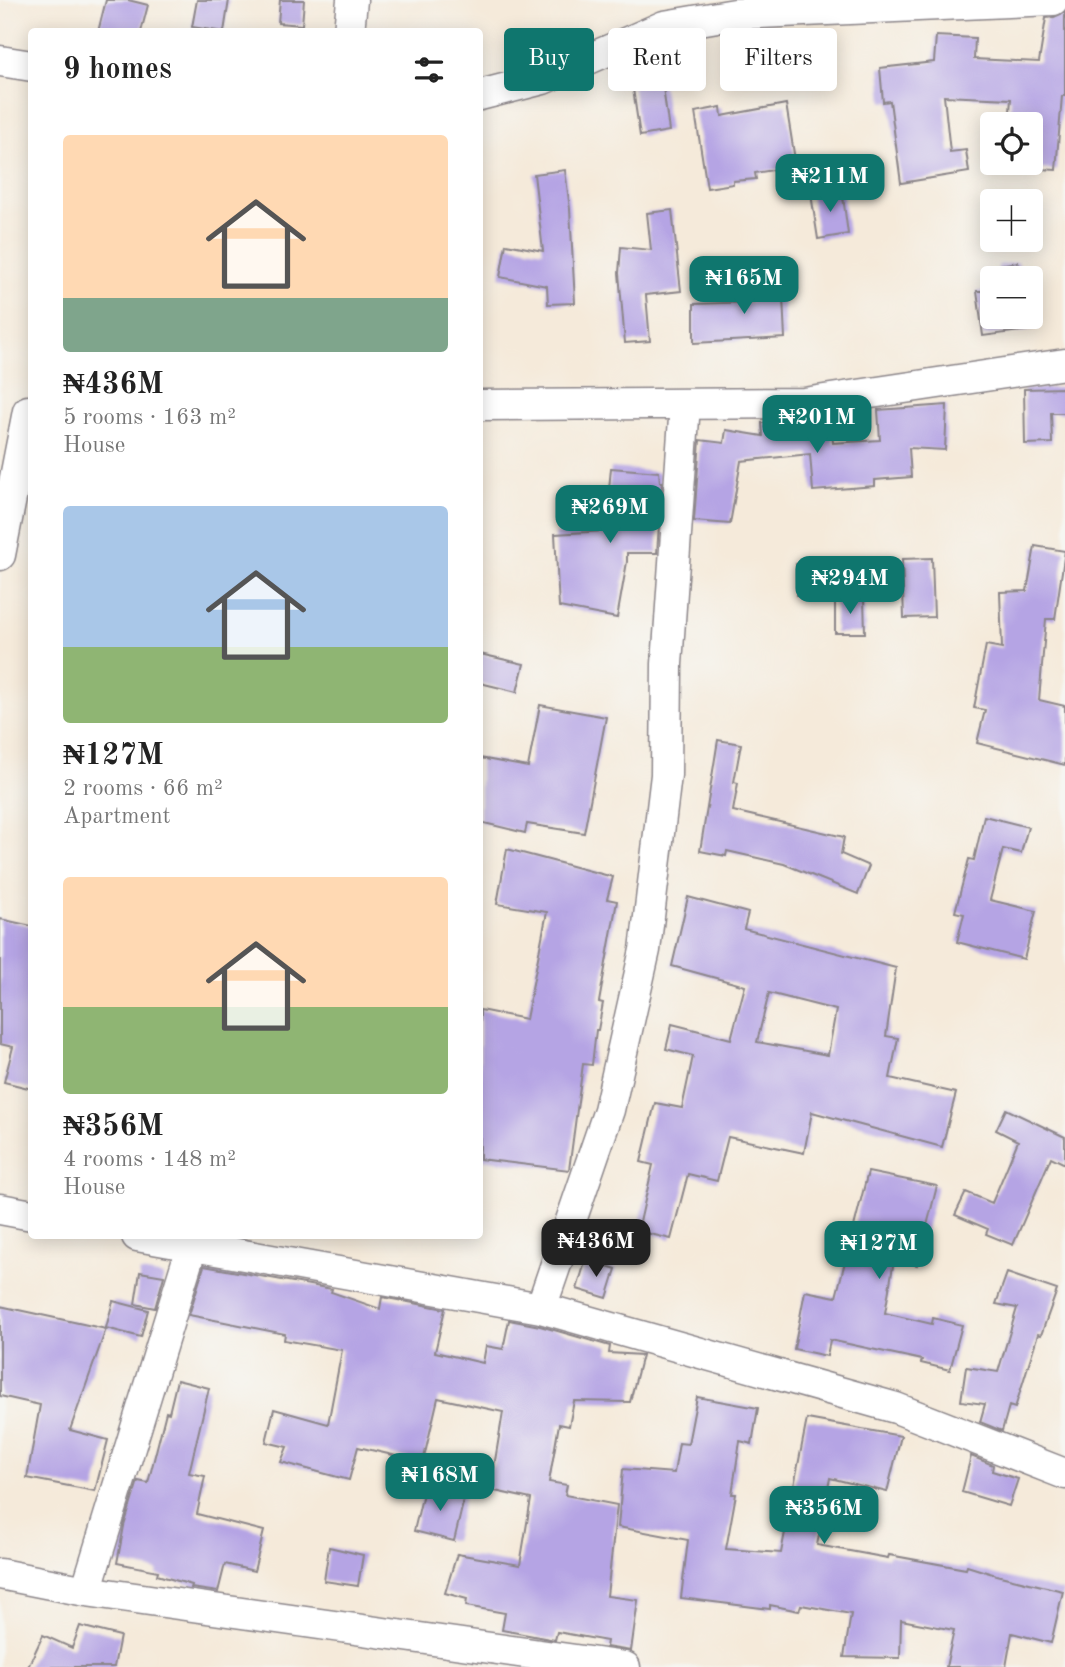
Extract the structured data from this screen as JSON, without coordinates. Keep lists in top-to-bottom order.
{
  "page": {
    "chip": ["Buy", "Rent", "Filters"],
    "heading": "9 homes",
    "map_buttons": ["+", "−"],
    "list": [
      {
        "name": "₦436M",
        "note": "5 rooms · 163 m² · House"
      },
      {
        "name": "₦127M",
        "note": "2 rooms · 66 m² · Apartment"
      },
      {
        "name": "₦356M",
        "note": "4 rooms · 148 m² · House"
      }
    ],
    "price": [
      "₦211M",
      "₦165M",
      "₦201M",
      "₦269M",
      "₦294M",
      "₦436M",
      "₦127M",
      "₦168M",
      "₦356M"
    ]
  }
}
